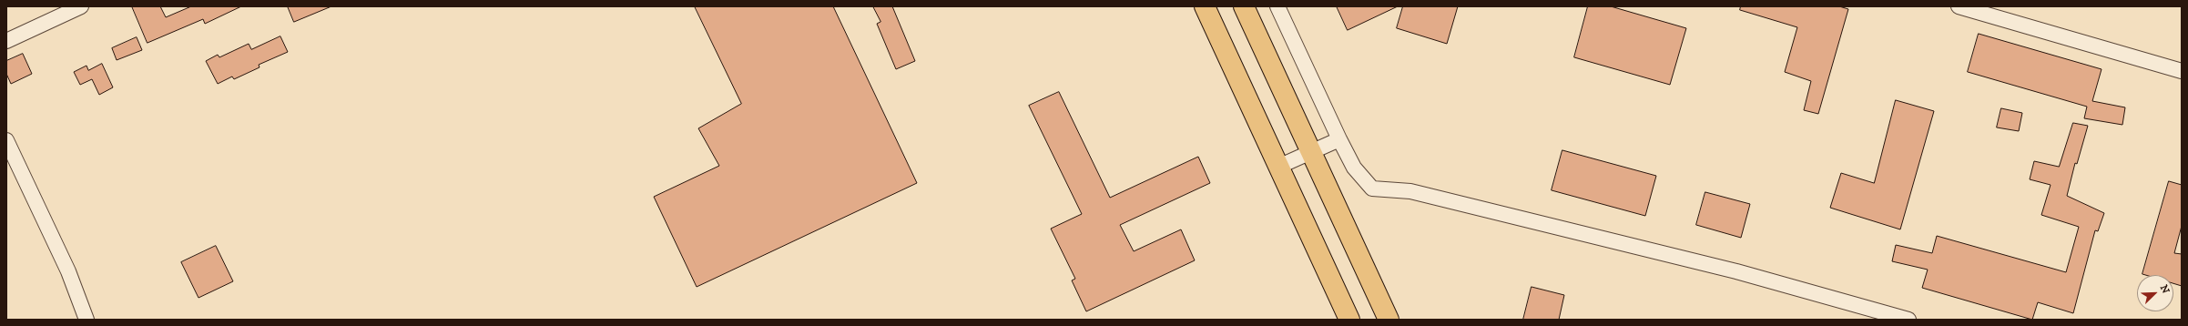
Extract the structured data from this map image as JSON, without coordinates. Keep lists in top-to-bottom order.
{
  "north": "top right"
}
